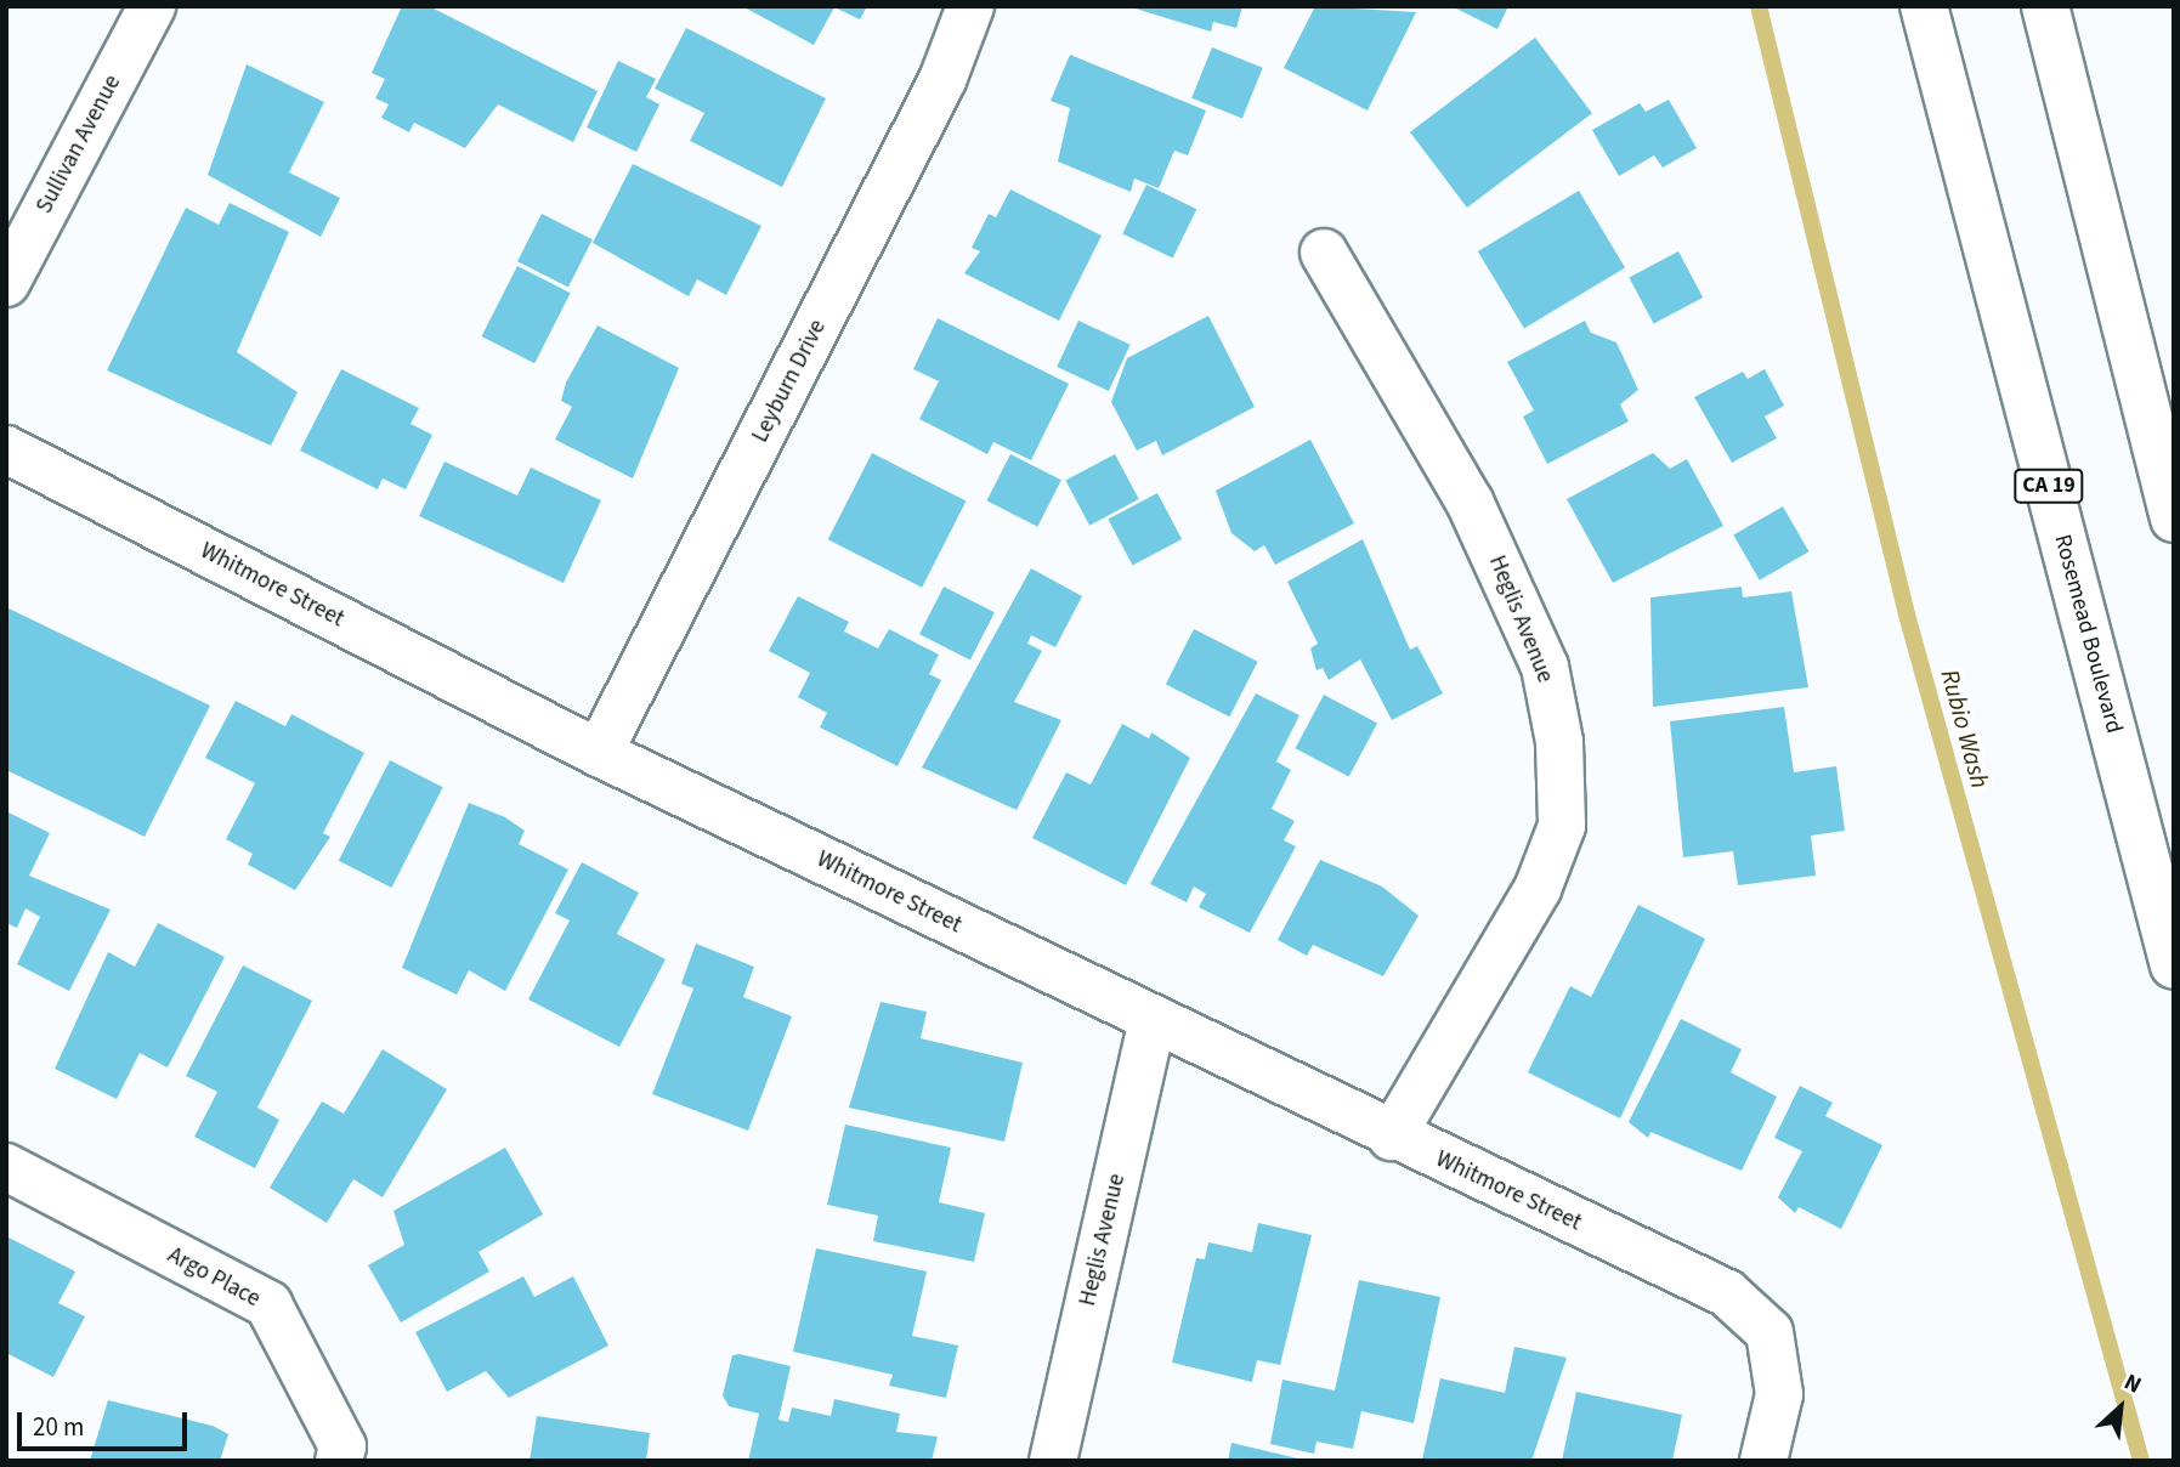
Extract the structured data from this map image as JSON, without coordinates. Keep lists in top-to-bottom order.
{
  "streets": {
    "street": [
      "Sullivan Avenue",
      "Leyburn Drive",
      "CA 19",
      "Whitmore Street",
      "Heglis Avenue",
      "Rosemead Boulevard",
      "Argo Place"
    ]
  },
  "crossings": [
    ["Leyburn Drive", "Whitmore Street"],
    ["Whitmore Street", "Heglis Avenue"]
  ],
  "water": ["Rubio Wash"],
  "scale_bar": "20 m",
  "north": "top right"
}
